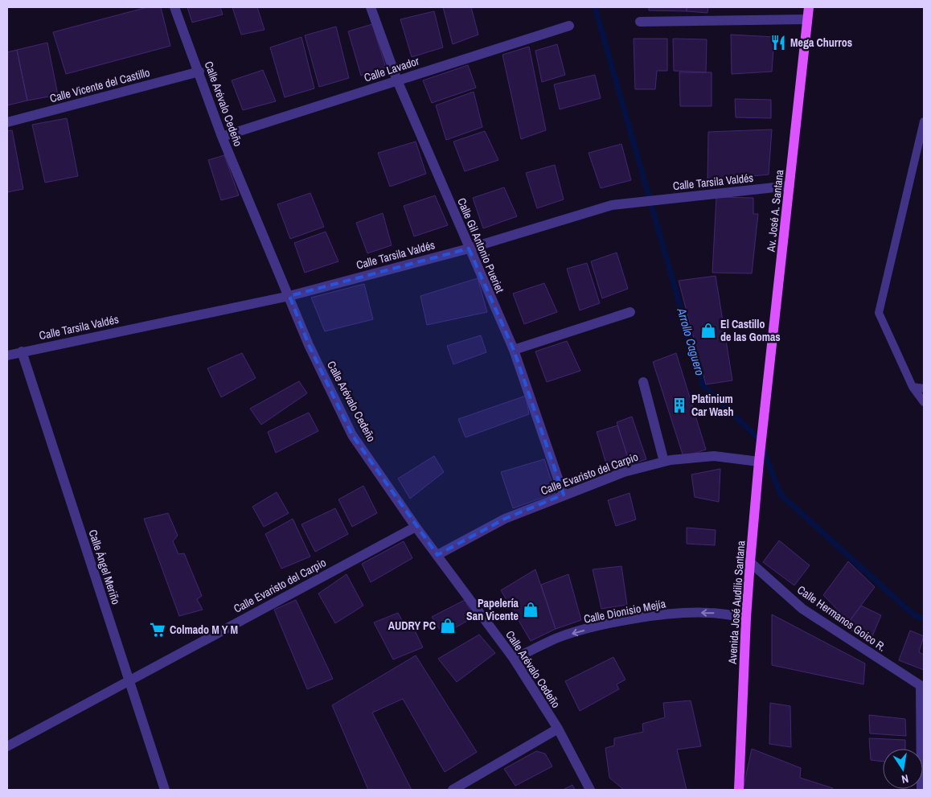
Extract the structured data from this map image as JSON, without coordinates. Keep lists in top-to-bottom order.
{
  "streets": {
    "main road": ["Av. José A. Santana", "Avenida José Audilio Santana"],
    "street": [
      "Calle Lavador",
      "Calle Vicente del Castillo",
      "Calle Arévalo Cedeño",
      "Calle Tarsila Valdés",
      "Calle Gil Antonio Pueriet",
      "Calle Evaristo del Carpio",
      "Calle Ángel Meriño",
      "Calle Dionisio Mejía",
      "Calle Hermanos Goico R."
    ]
  },
  "crossings": [
    ["Calle Lavador", "Calle Arévalo Cedeño"],
    ["Calle Lavador", "Calle Gil Antonio Pueriet"],
    ["Calle Vicente del Castillo", "Calle Arévalo Cedeño"],
    ["Calle Arévalo Cedeño", "Calle Tarsila Valdés"],
    ["Calle Arévalo Cedeño", "Calle Evaristo del Carpio"],
    ["Calle Arévalo Cedeño", "Calle Dionisio Mejía"],
    ["Calle Tarsila Valdés", "Av. José A. Santana"],
    ["Calle Tarsila Valdés", "Calle Gil Antonio Pueriet"],
    ["Calle Tarsila Valdés", "Calle Ángel Meriño"],
    ["Av. José A. Santana", "Avenida José Audilio Santana"],
    ["Calle Gil Antonio Pueriet", "Calle Evaristo del Carpio"],
    ["Calle Evaristo del Carpio", "Calle Ángel Meriño"],
    ["Calle Evaristo del Carpio", "Avenida José Audilio Santana"],
    ["Avenida José Audilio Santana", "Calle Dionisio Mejía"],
    ["Avenida José Audilio Santana", "Calle Hermanos Goico R."]
  ],
  "one_way": ["Calle Dionisio Mejía"],
  "water": ["Arrollo Caguero"],
  "places": {
    "restaurant": ["Mega Churros"],
    "shop": ["El Castillo de las Gomas", "Papelería San Vicente", "AUDRY PC"],
    "building": ["Platinium Car Wash"],
    "supermarket": ["Colmado M Y M"]
  },
  "north": "bottom"
}
